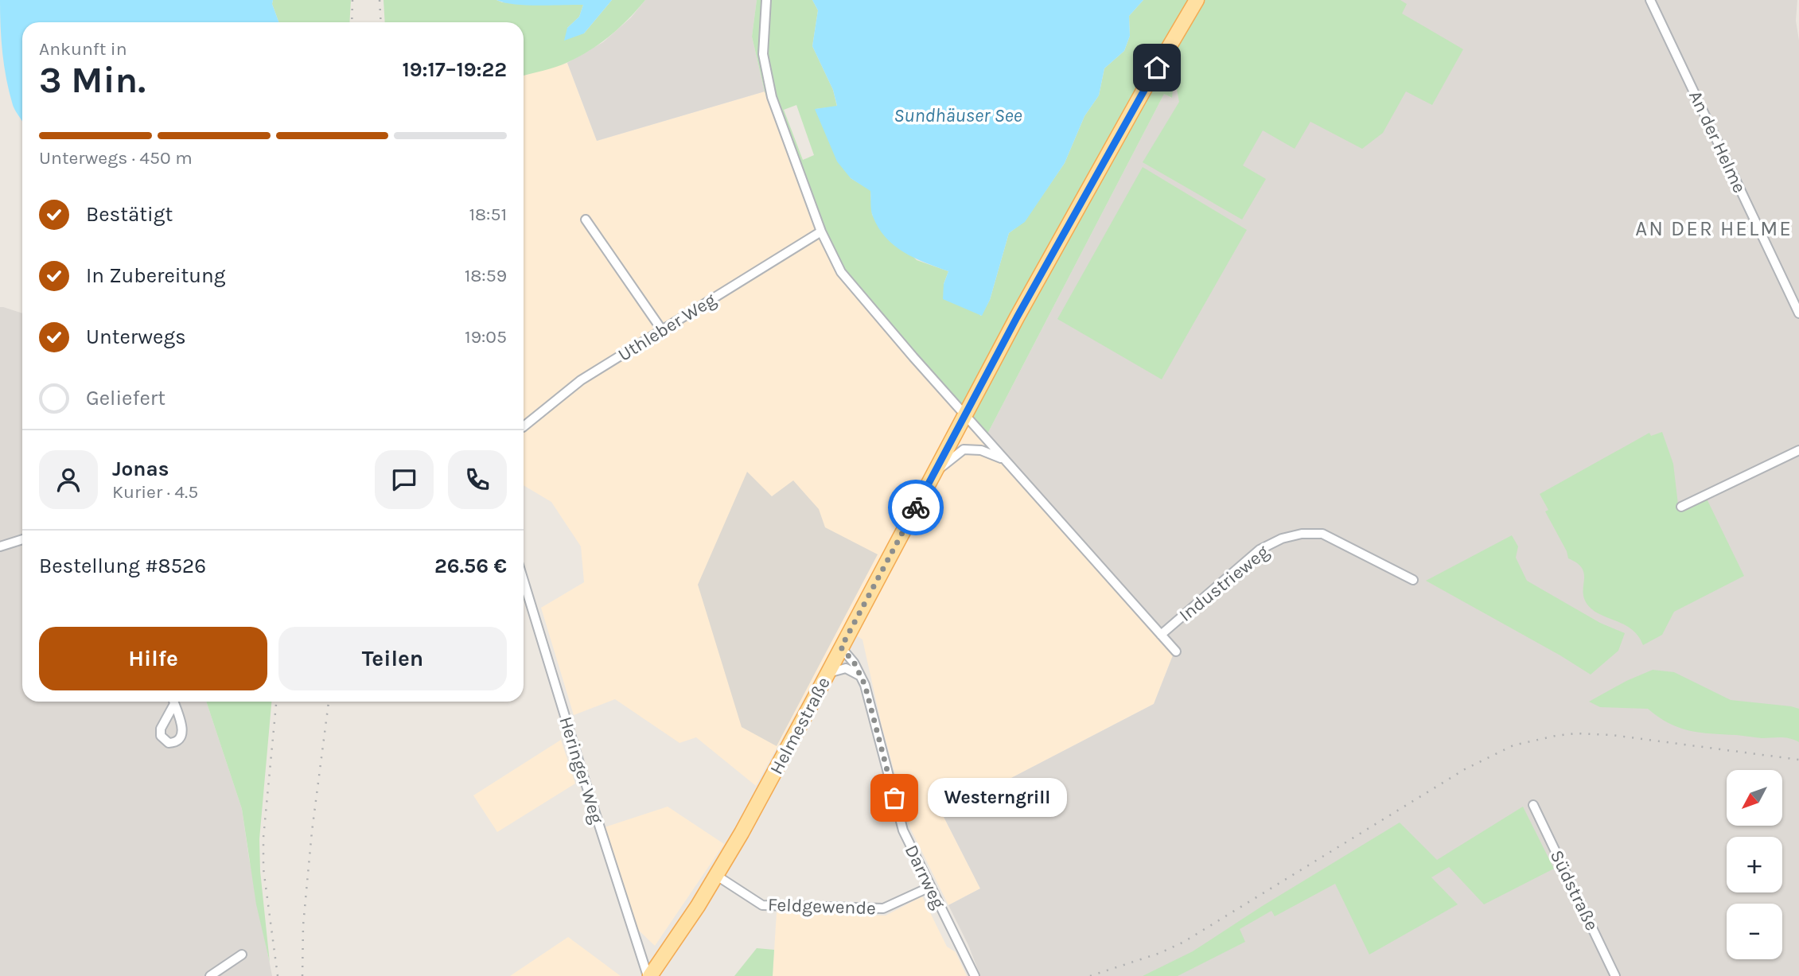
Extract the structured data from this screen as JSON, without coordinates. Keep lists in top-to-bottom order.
{
  "streets": {
    "main road": ["Helmestraße"],
    "street": [
      "An der Helme",
      "Uthleber Weg",
      "Industrieweg",
      "Heringer Weg",
      "Darrweg",
      "Südstraße",
      "Feldgewende"
    ]
  },
  "crossings": [
    ["Industrieweg", "Helmestraße"],
    ["Helmestraße", "Heringer Weg"],
    ["Helmestraße", "Darrweg"],
    ["Helmestraße", "Feldgewende"],
    ["Darrweg", "Feldgewende"]
  ],
  "districts": ["AN DER HELME"],
  "water": ["Sundhäuser See"],
  "places": ["Westerngrill"],
  "north": "bottom left",
  "page": {
    "heading": ["3 Min.", "Ankunft in", "19:17–19:22"],
    "panel": [
      "Jonas",
      "Kurier · 4.5",
      "Bestellung #8526",
      "26.56 €"
    ],
    "bar": "Unterwegs · 450 m",
    "list": [
      ["Bestätigt", "18:51"],
      ["In Zubereitung", "18:59"],
      ["Unterwegs", "19:05"],
      "Geliefert"
    ],
    "buttons": ["Hilfe", "Teilen"],
    "map_buttons": ["+", "−"],
    "bubble": "Westerngrill"
  }
}
